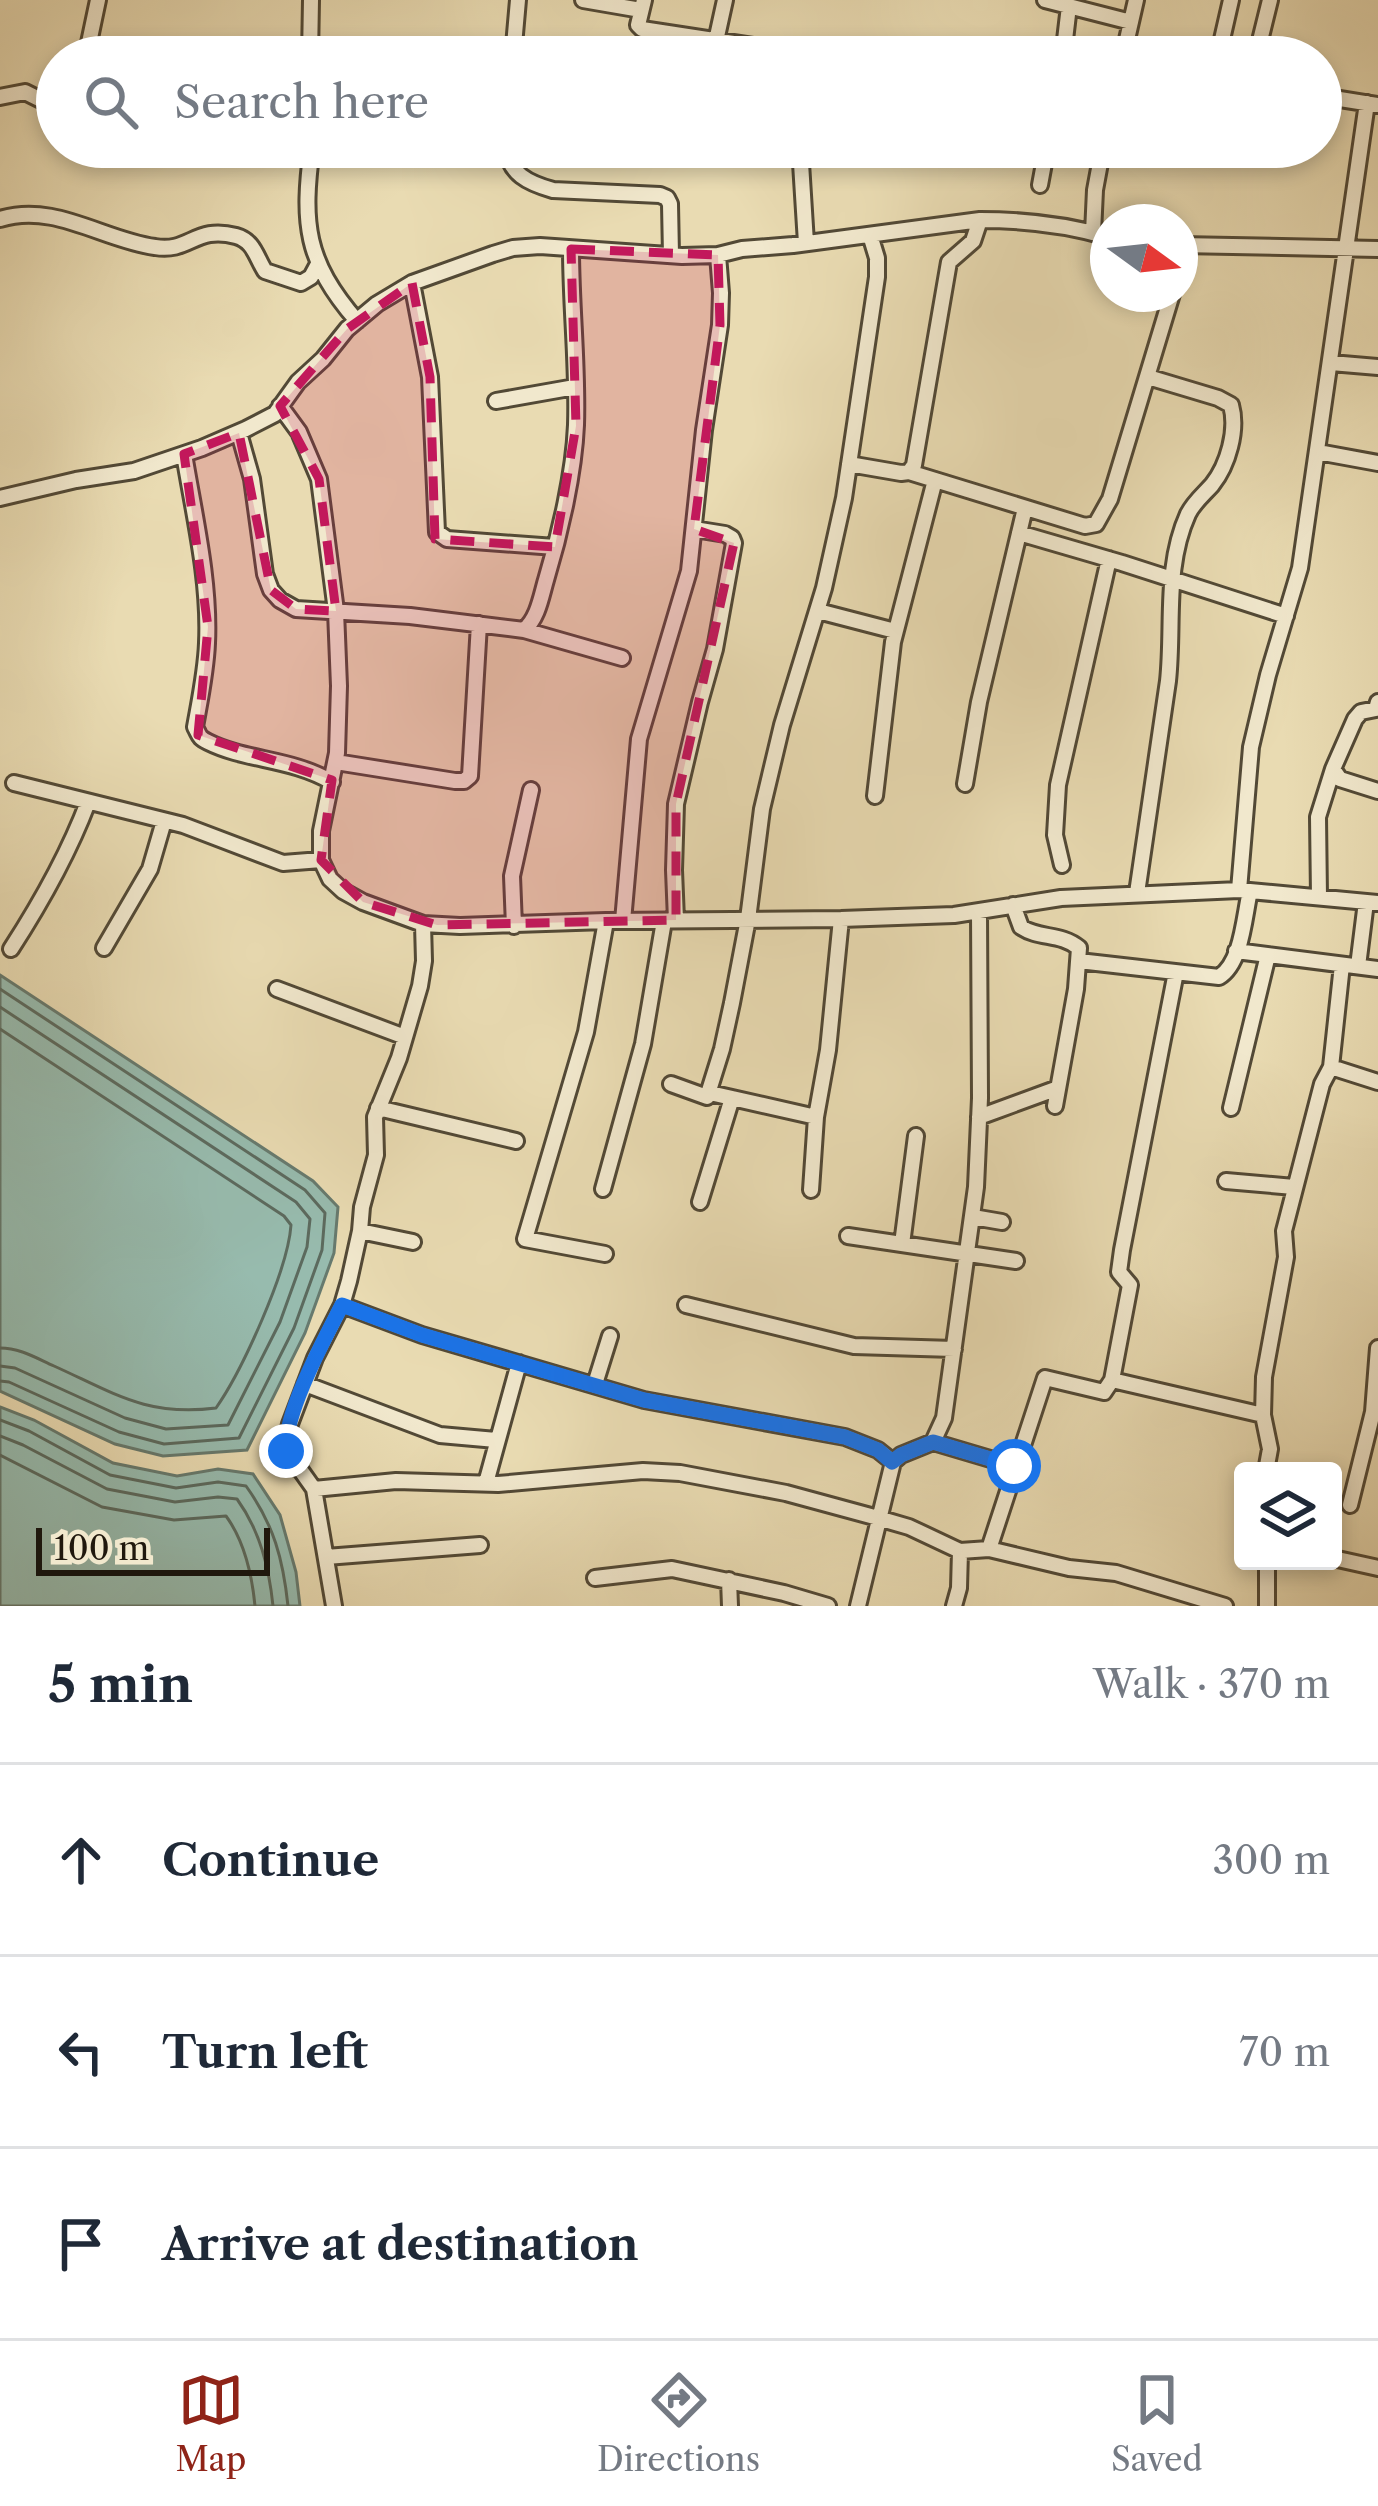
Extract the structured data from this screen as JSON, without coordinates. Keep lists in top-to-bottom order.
{
  "scale_bar": "100 m",
  "north": "right",
  "page": {
    "search": "Search here",
    "scale": "100 m",
    "heading": ["5 min", "Walk · 370 m"],
    "list": [
      ["Continue", "300 m"],
      ["Turn left", "70 m"],
      "Arrive at destination"
    ],
    "nav": ["Map", "Directions", "Saved"]
  }
}
